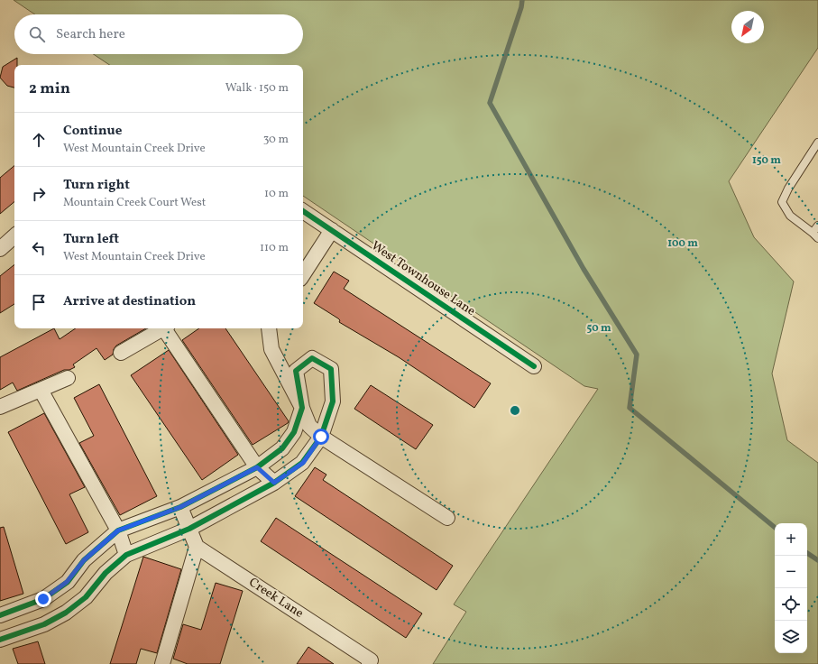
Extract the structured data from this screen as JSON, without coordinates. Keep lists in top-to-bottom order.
{
  "streets": {
    "street": ["West Townhouse Lane", "Creek Lane"]
  },
  "north": "bottom left",
  "page": {
    "search": "Search here",
    "heading": ["2 min", "Walk · 150 m"],
    "list": [
      ["Continue", "West Mountain Creek Drive", "30 m"],
      ["Turn right", "Mountain Creek Court West", "10 m"],
      ["Turn left", "West Mountain Creek Drive", "110 m"],
      "Arrive at destination"
    ],
    "map_buttons": ["+", "−"]
  },
  "rings": ["150 m", "100 m", "50 m"]
}
